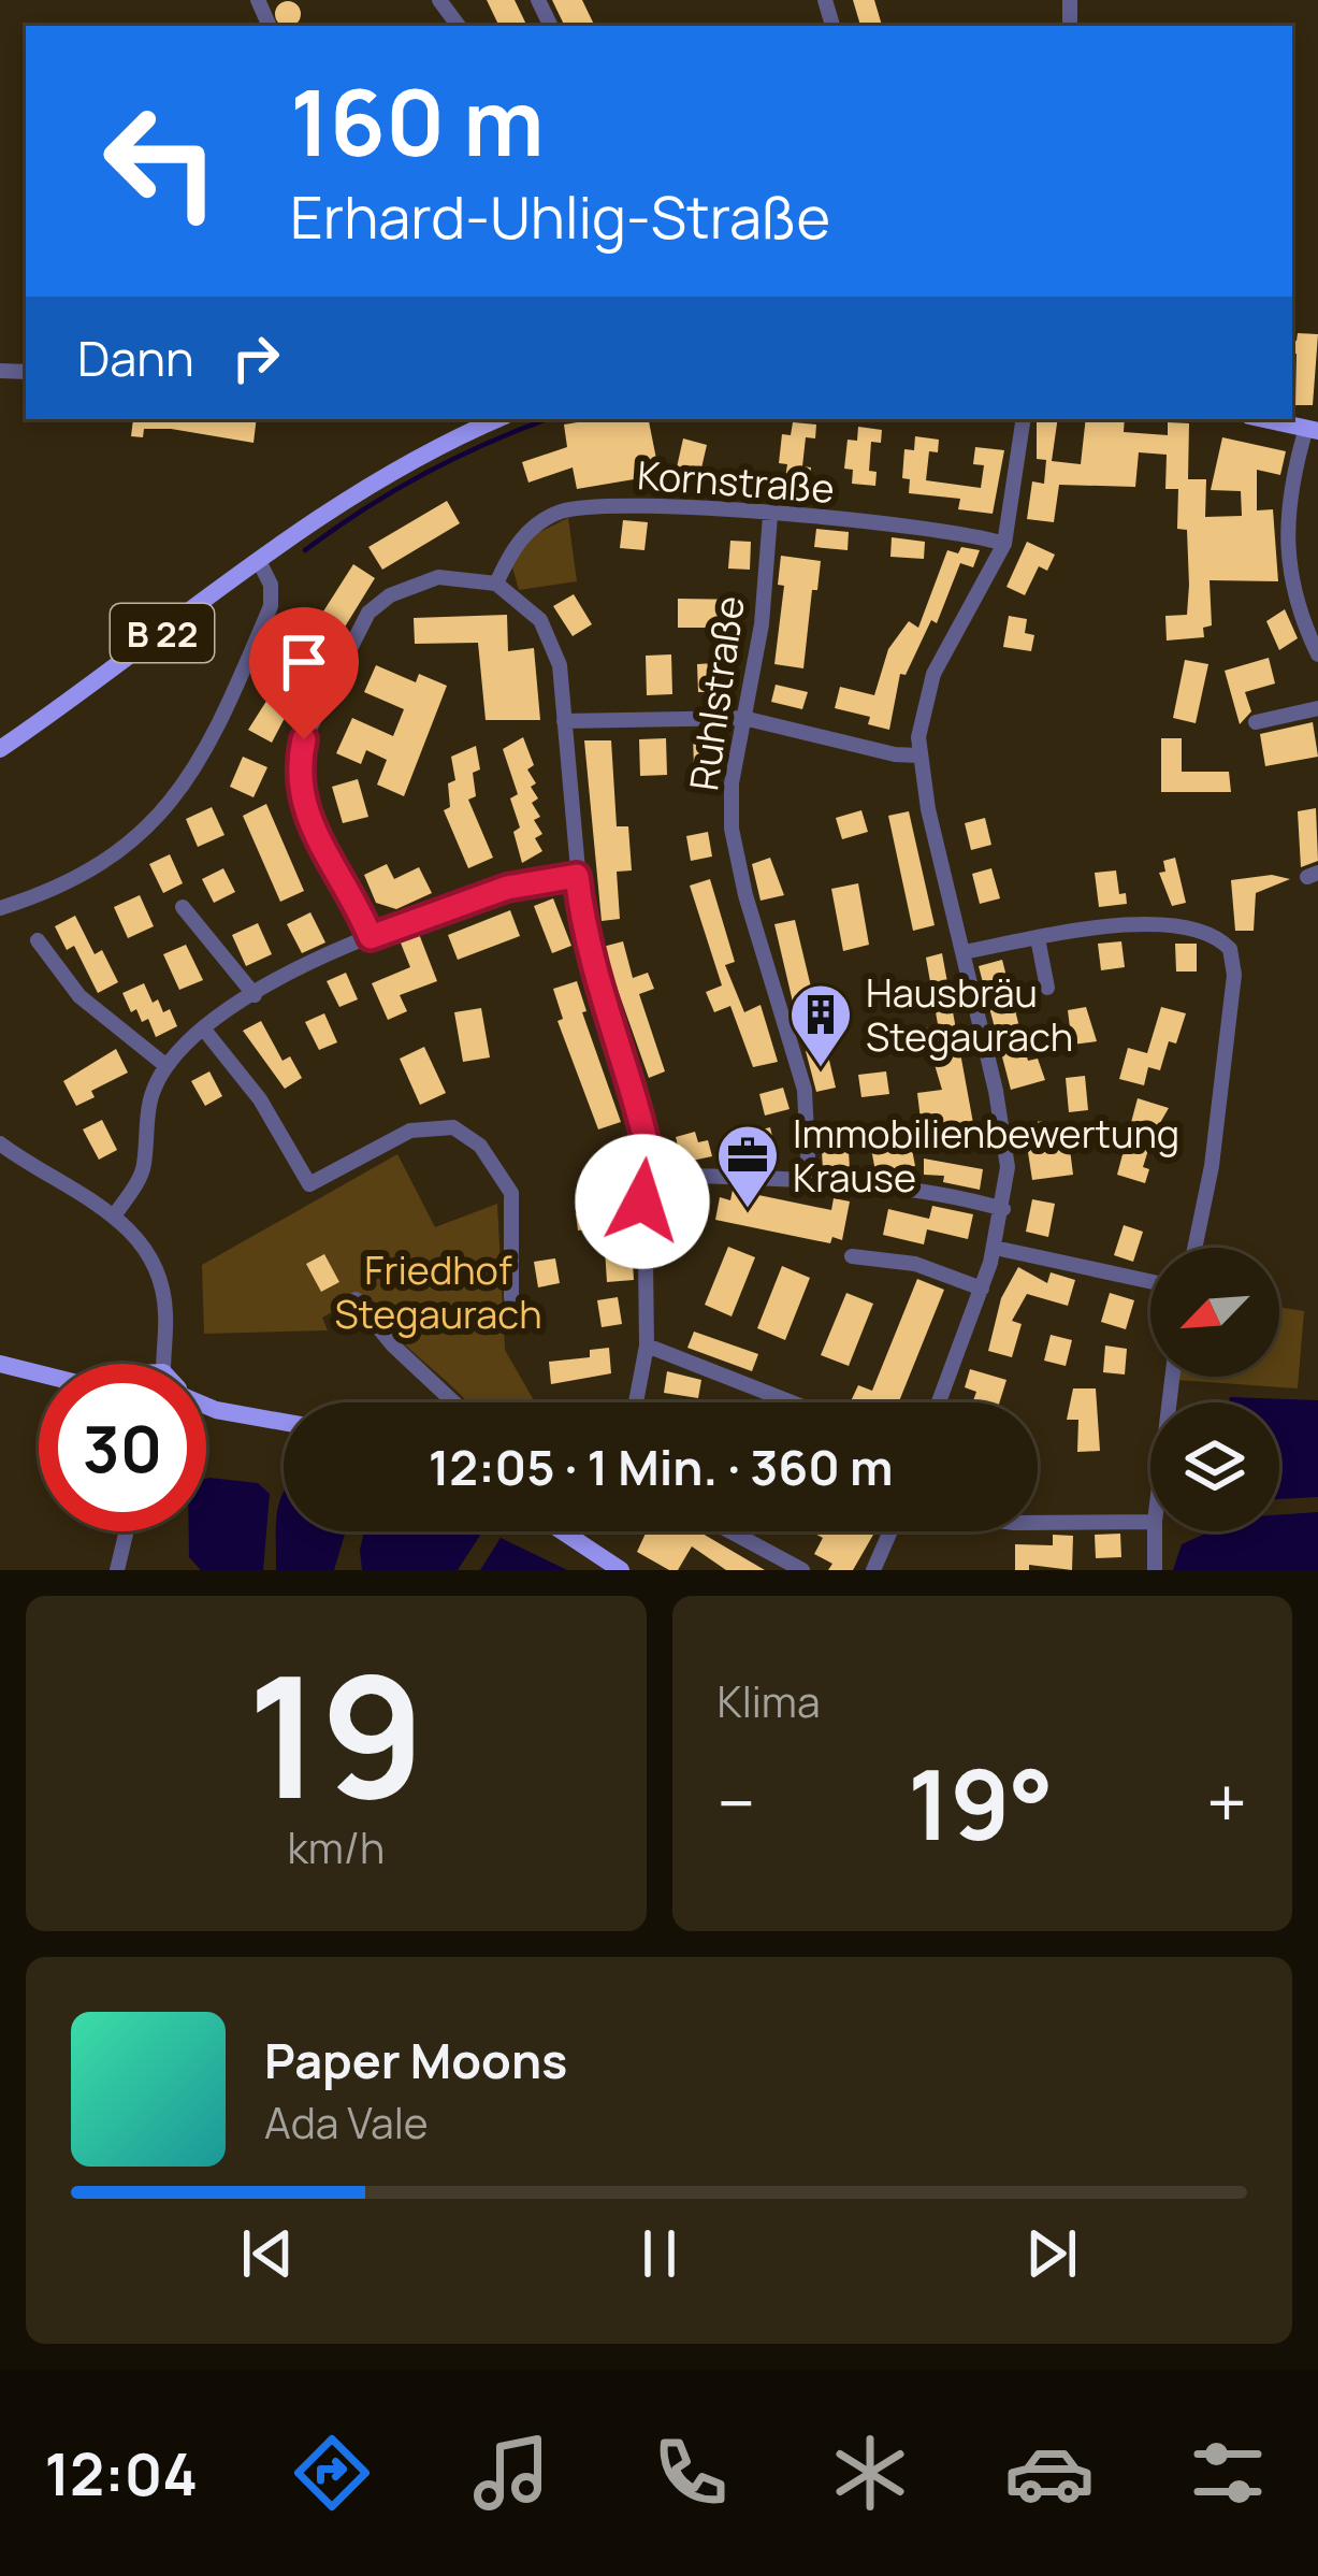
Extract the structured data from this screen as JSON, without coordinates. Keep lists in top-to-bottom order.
{
  "streets": {
    "main road": ["B 22"],
    "street": ["Kornstraße", "Ruhlstraße"]
  },
  "crossings": [
    ["Kornstraße", "Ruhlstraße"]
  ],
  "parks": ["Friedhof Stegaurach"],
  "places": {
    "building": ["Hausbräu Stegaurach"],
    "office": ["Immobilienbewertung Krause"]
  },
  "north": "bottom left",
  "page": {
    "turn": ["160 m", "Erhard-Uhlig-Straße"],
    "then": "Dann",
    "limit": "30",
    "trip": "12:05 · 1 Min. · 360 m",
    "tile": [
      ["19", "km/h"],
      "Klima"
    ],
    "heat": ["−", "19°", "+"],
    "song": ["Paper Moons", "Ada Vale"],
    "tabs": "12:04"
  }
}
